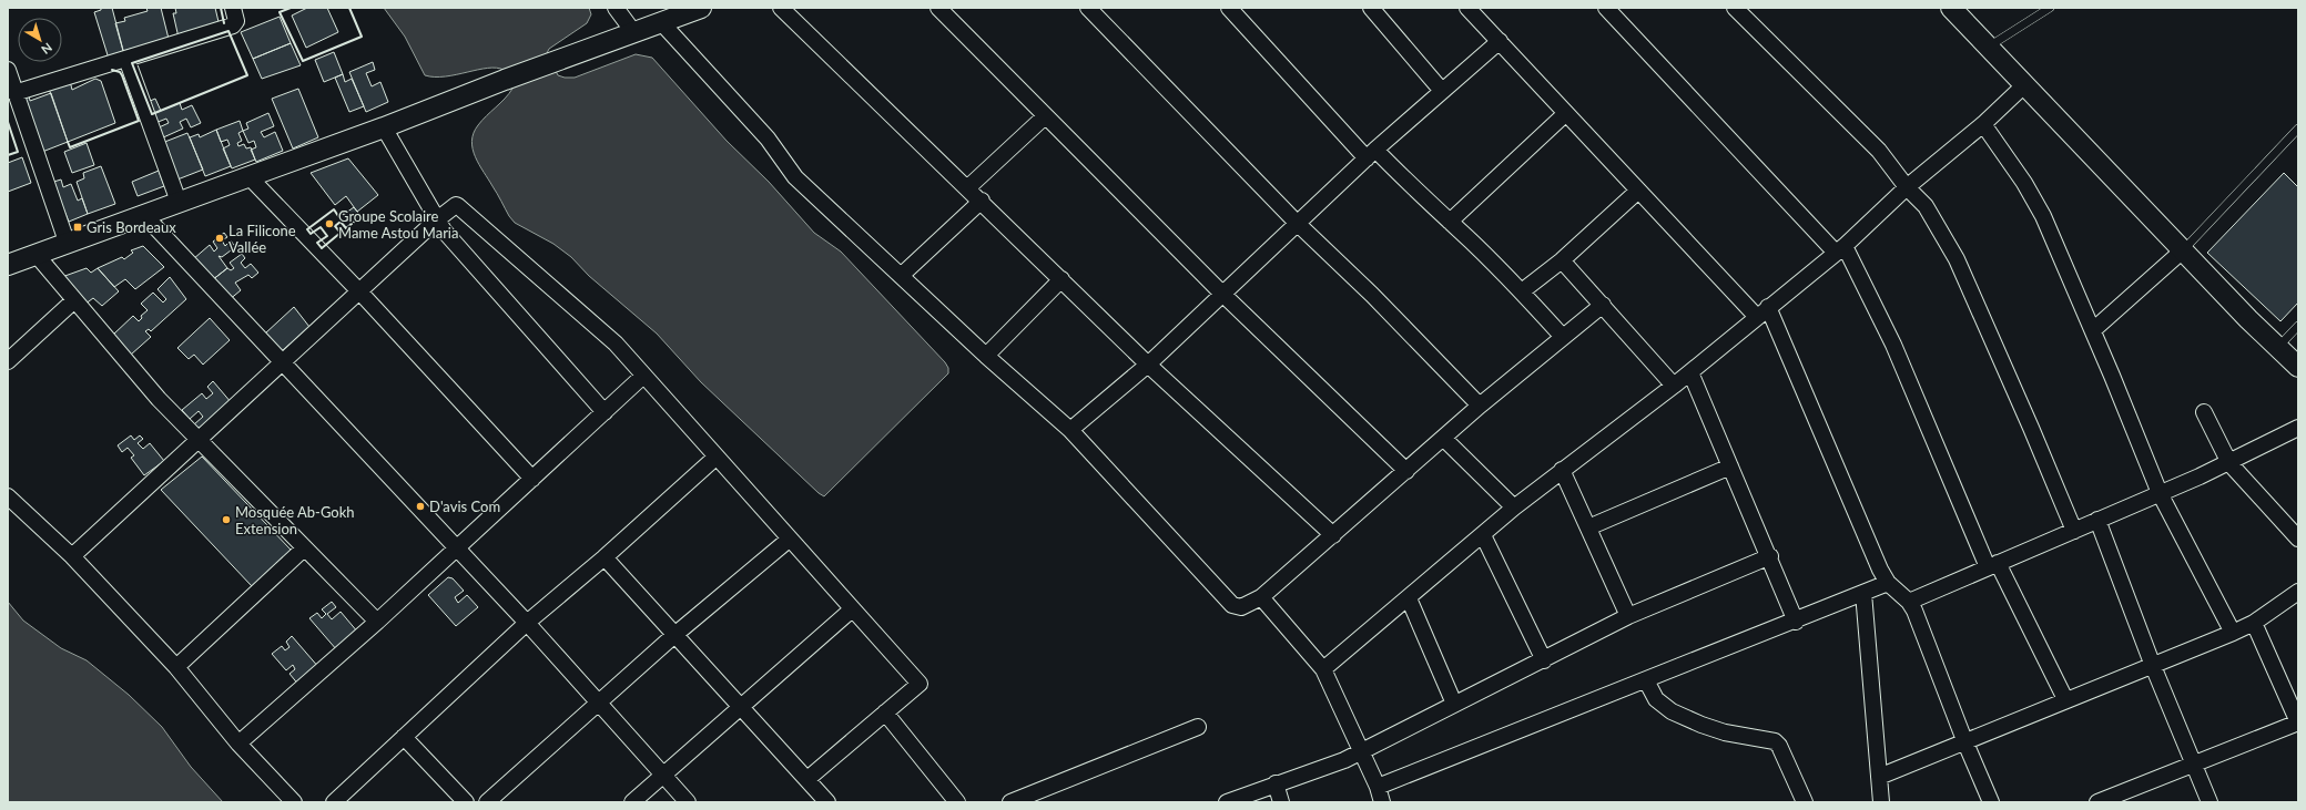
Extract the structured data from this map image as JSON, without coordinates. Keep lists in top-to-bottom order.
{
  "places": {
    "other": [
      "Groupe Scolaire Mame Astou Maria",
      "La Filicone Vallée",
      "D'avis Com",
      "Mosquée Ab-Gokh Extension"
    ],
    "transit": ["Gris Bordeaux"]
  },
  "north": "bottom right"
}
